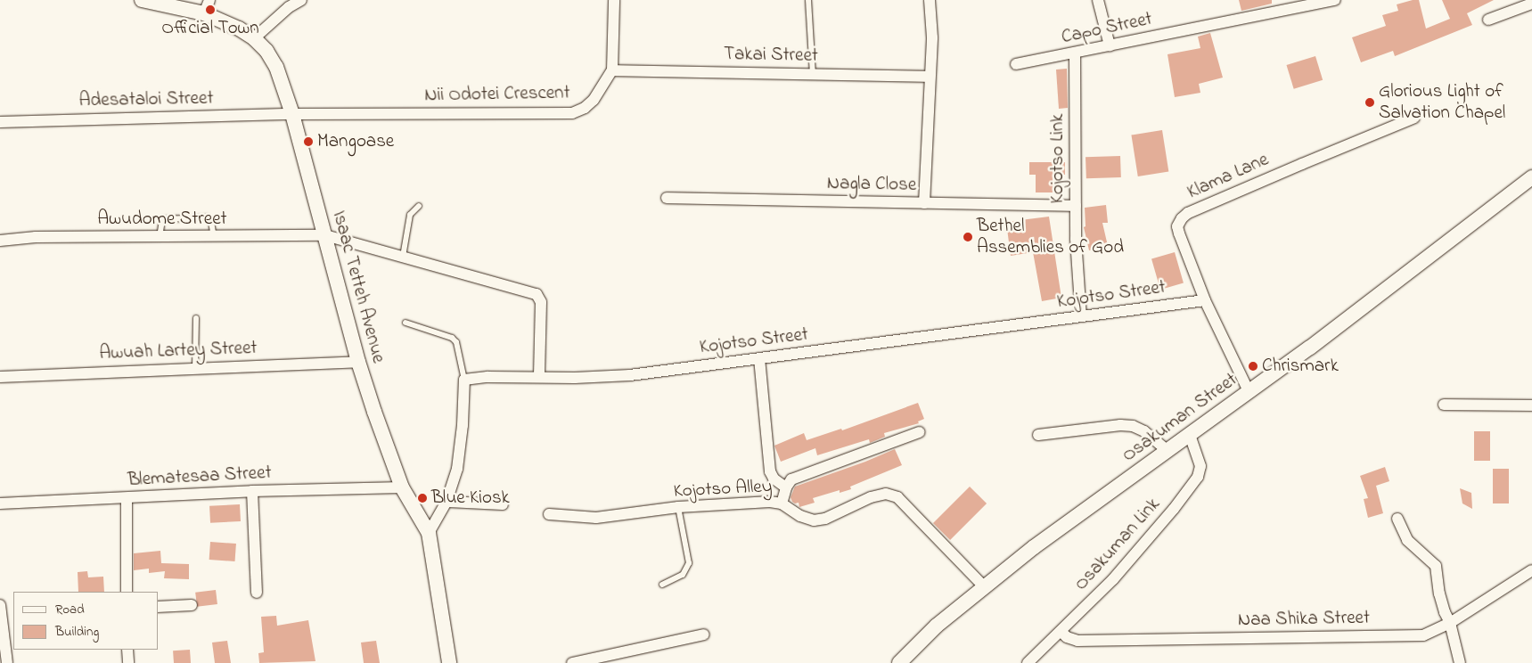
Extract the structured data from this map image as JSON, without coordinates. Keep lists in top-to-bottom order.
{
  "streets": {
    "street": [
      "Capo Street",
      "Takai Street",
      "Nii Odotei Crescent",
      "Adesataloi Street",
      "Kojotso Link",
      "Klama Lane",
      "Nagla Close",
      "Awudome Street",
      "Isaac Tetteh Avenue",
      "Kojotso Street",
      "Awuah Lartey Street",
      "Osakuman Street",
      "Blematesaa Street",
      "Kojotso Alley",
      "Osakuman Link",
      "Naa Shika Street"
    ]
  },
  "crossings": [
    ["Capo Street", "Kojotso Link"],
    ["Takai Street", "Nii Odotei Crescent"],
    ["Nii Odotei Crescent", "Adesataloi Street"],
    ["Nii Odotei Crescent", "Isaac Tetteh Avenue"],
    ["Adesataloi Street", "Isaac Tetteh Avenue"],
    ["Kojotso Link", "Nagla Close"],
    ["Kojotso Link", "Kojotso Street"],
    ["Klama Lane", "Kojotso Street"],
    ["Klama Lane", "Osakuman Street"],
    ["Awudome Street", "Isaac Tetteh Avenue"],
    ["Awudome Street", "Kojotso Street"],
    ["Isaac Tetteh Avenue", "Awuah Lartey Street"],
    ["Isaac Tetteh Avenue", "Blematesaa Street"],
    ["Osakuman Street", "Kojotso Alley"],
    ["Osakuman Street", "Osakuman Link"],
    ["Osakuman Link", "Naa Shika Street"]
  ],
  "places": [
    "Official Town",
    "Glorious Light of Salvation Chapel",
    "Mangoase",
    "Bethel Assemblies of God",
    "Chrismark",
    "Blue Kiosk"
  ],
  "legend": ["Road", "Building"]
}
